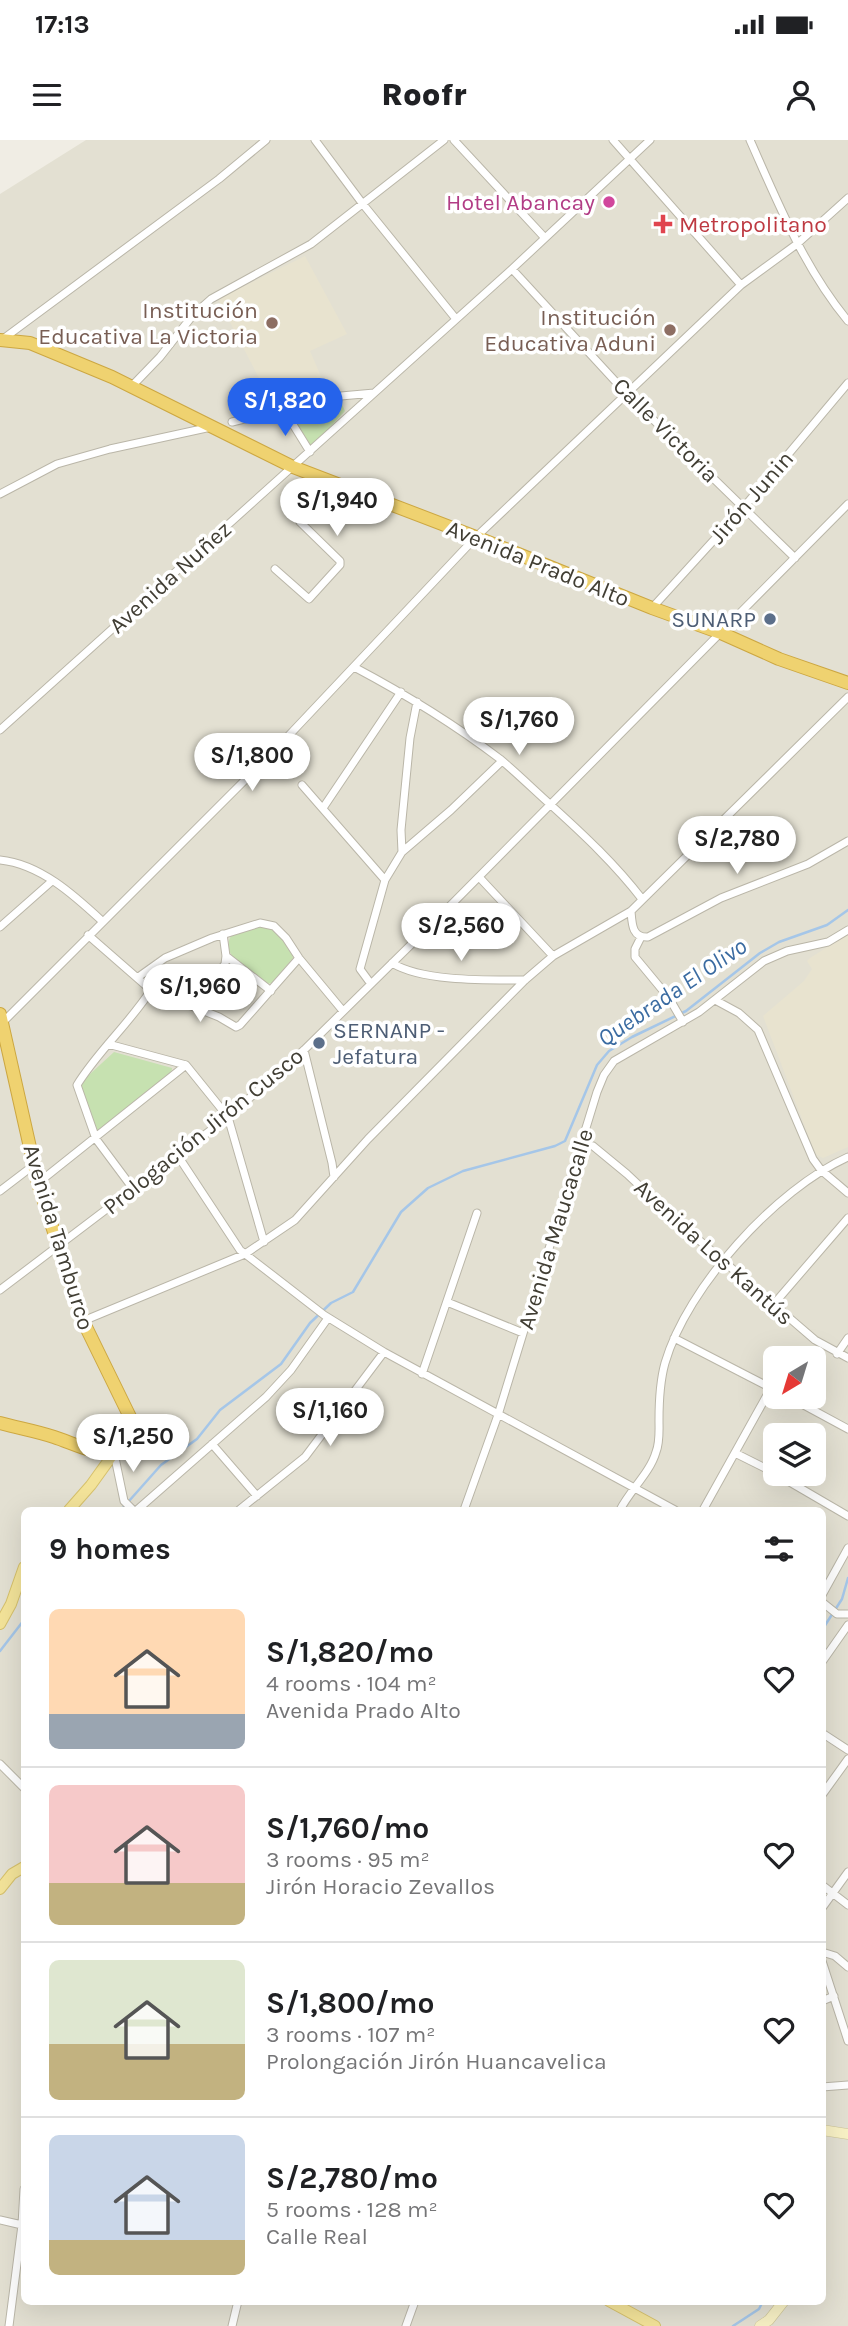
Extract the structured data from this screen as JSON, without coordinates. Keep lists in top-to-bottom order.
{
  "streets": {
    "highway": ["Avenida Prado Alto", "Avenida Tamburco"],
    "street": [
      "Calle Victoria",
      "Jirón Junin",
      "Avenida Nuñez",
      "Prologación Jirón Cusco",
      "Avenida Maucacalle",
      "Avenida Los Kantús"
    ]
  },
  "crossings": [
    ["Calle Victoria", "Jirón Junin"],
    ["Calle Victoria", "Avenida Nuñez"],
    ["Calle Victoria", "Prologación Jirón Cusco"],
    ["Jirón Junin", "Avenida Prado Alto"],
    ["Avenida Prado Alto", "Avenida Nuñez"],
    ["Avenida Prado Alto", "Prologación Jirón Cusco"],
    ["Prologación Jirón Cusco", "Avenida Tamburco"],
    ["Avenida Maucacalle", "Avenida Los Kantús"]
  ],
  "water": ["Quebrada El Olivo"],
  "places": {
    "other": [
      "Hotel Abancay",
      "Institución Educativa La Victoria",
      "Institución Educativa Aduni",
      "SUNARP",
      "SERNANP - Jefatura"
    ],
    "health": ["Metropolitano"]
  },
  "north": "bottom left",
  "page": {
    "status": "17:13",
    "header": "Roofr",
    "price": [
      "S/1,820",
      "S/1,940",
      "S/1,760",
      "S/1,800",
      "S/2,780",
      "S/2,560",
      "S/1,960",
      "S/1,160",
      "S/1,250"
    ],
    "heading": "9 homes",
    "list": [
      {
        "name": "S/1,820/mo",
        "note": "4 rooms · 104 m² · Avenida Prado Alto"
      },
      {
        "name": "S/1,760/mo",
        "note": "3 rooms · 95 m² · Jirón Horacio Zevallos"
      },
      {
        "name": "S/1,800/mo",
        "note": "3 rooms · 107 m² · Prolongación Jirón Huancavelica"
      },
      {
        "name": "S/2,780/mo",
        "note": "5 rooms · 128 m² · Calle Real"
      }
    ]
  }
}
